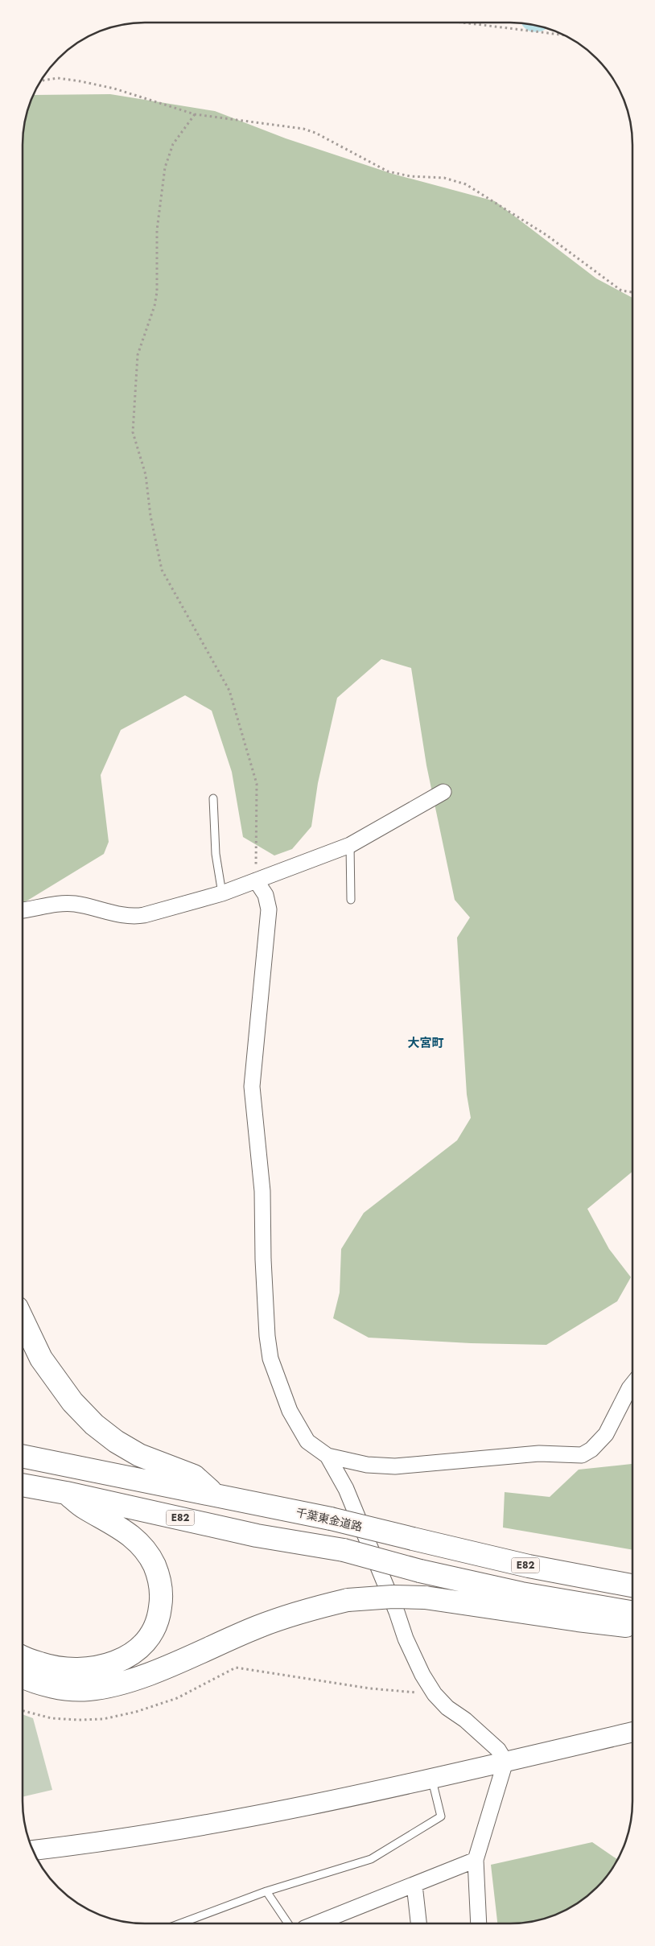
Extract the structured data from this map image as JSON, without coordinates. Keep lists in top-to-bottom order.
{
  "streets": {
    "highway": ["E82", "千葉東金道路"]
  },
  "districts": ["大宮町"]
}
